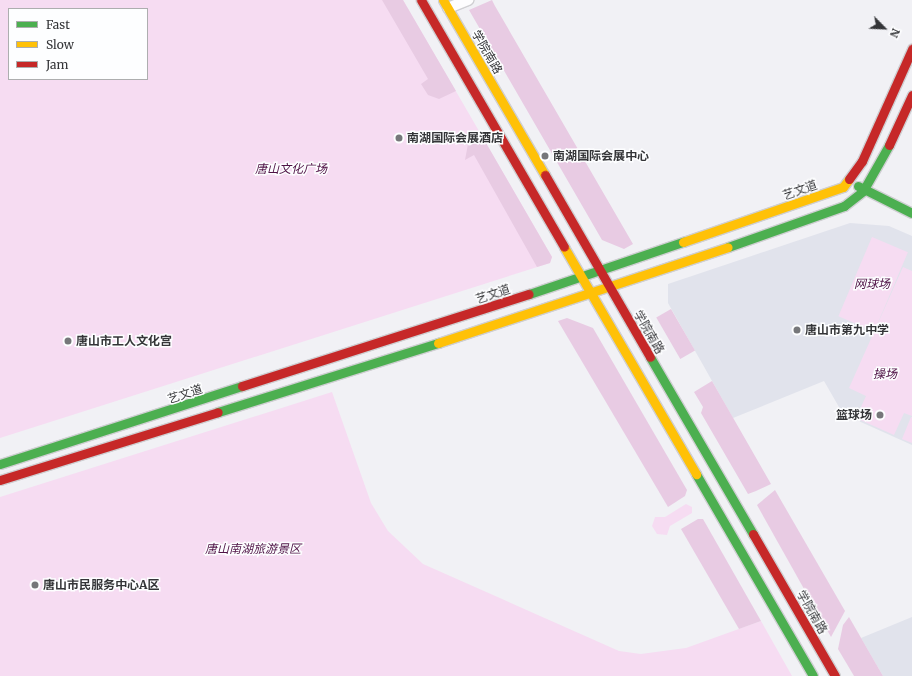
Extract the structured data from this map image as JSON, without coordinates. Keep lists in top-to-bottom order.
{
  "streets": {
    "main road": ["学院南路", "艺文道"]
  },
  "crossings": [
    ["学院南路", "艺文道"]
  ],
  "parks": [
    "唐山文化广场",
    "网球场",
    "操场",
    "唐山南湖旅游景区"
  ],
  "places": [
    "南湖国际会展酒店",
    "南湖国际会展中心",
    "唐山市第九中学",
    "唐山市工人文化宫",
    "篮球场",
    "唐山市民服务中心A区"
  ],
  "legend": ["Fast", "Slow", "Jam"],
  "north": "bottom right"
}
